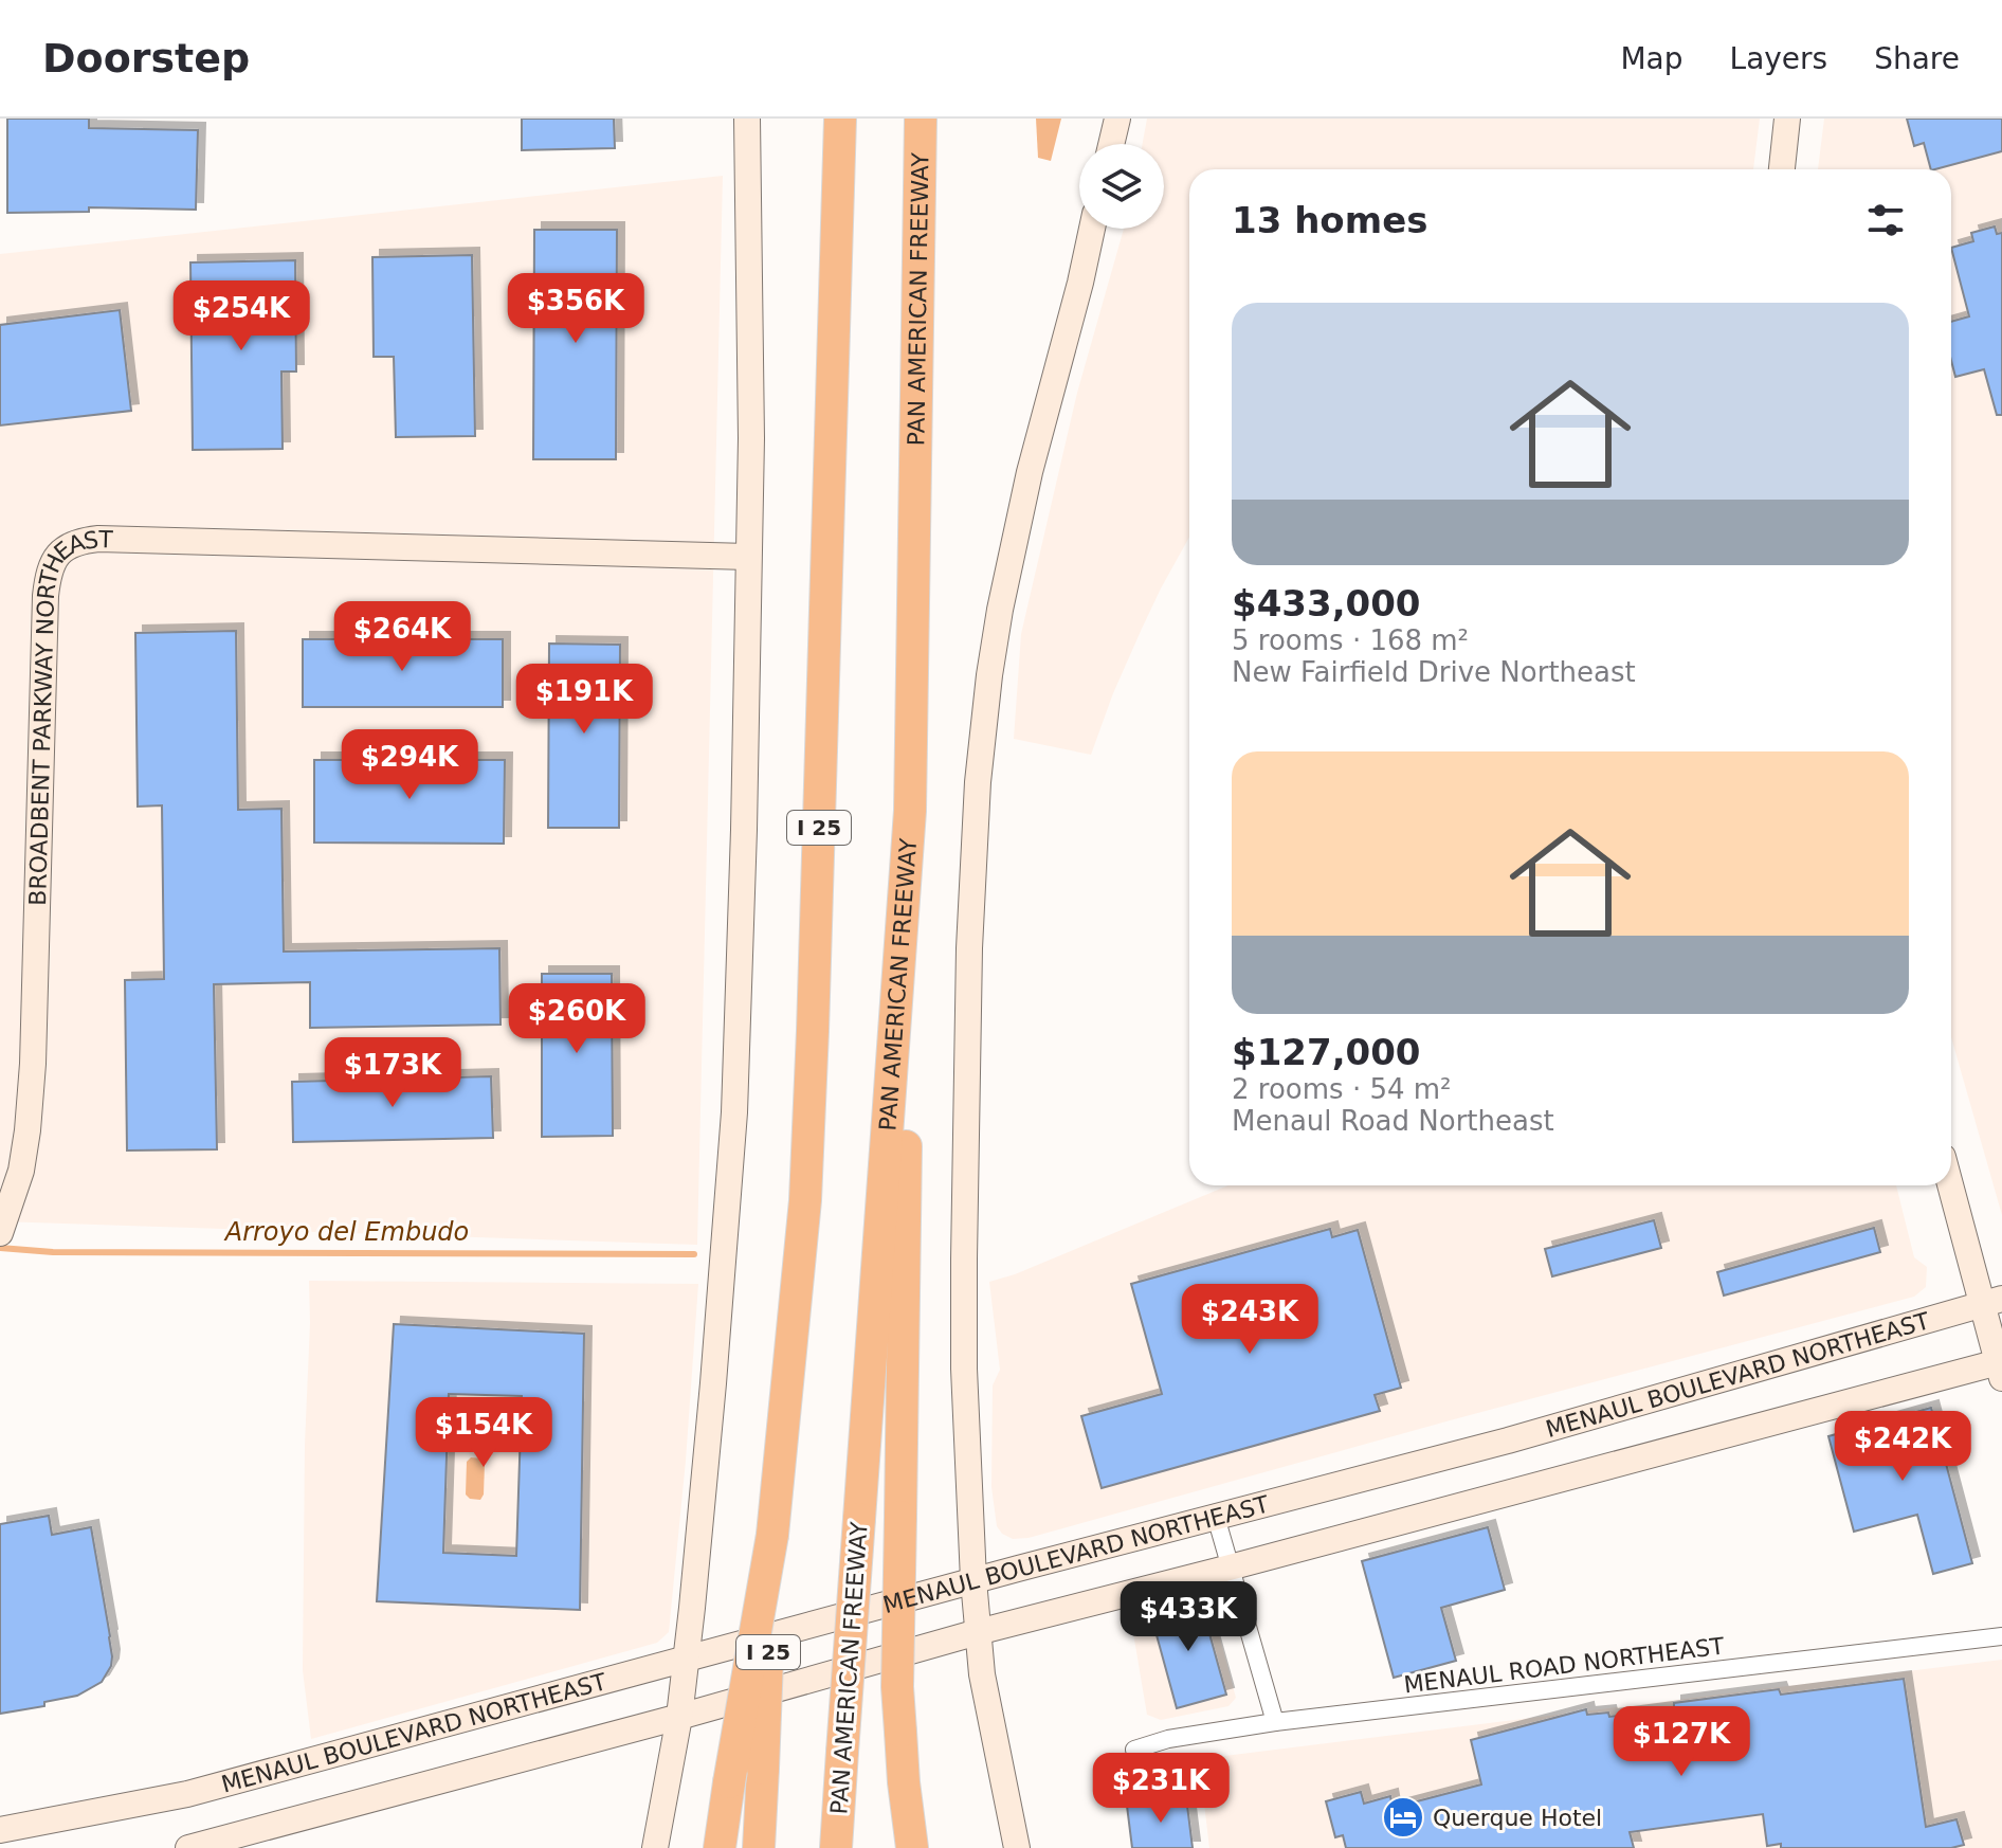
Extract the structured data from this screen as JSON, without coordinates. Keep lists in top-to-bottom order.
{
  "streets": {
    "highway": ["PAN AMERICAN FREEWAY", "I 25"],
    "main road": ["BROADBENT PARKWAY NORTHEAST", "MENAUL BOULEVARD NORTHEAST"],
    "street": ["MENAUL ROAD NORTHEAST"]
  },
  "water": ["Arroyo del Embudo"],
  "places": {
    "hotel": ["Querque Hotel"]
  },
  "page": {
    "header": "Doorstep",
    "nav": ["Map", "Layers", "Share"],
    "heading": "13 homes",
    "list": [
      {
        "name": "$433,000",
        "note": "5 rooms · 168 m² · New Fairfield Drive Northeast"
      },
      {
        "name": "$127,000",
        "note": "2 rooms · 54 m² · Menaul Road Northeast"
      }
    ],
    "price": [
      "$356K",
      "$254K",
      "$264K",
      "$191K",
      "$294K",
      "$260K",
      "$173K",
      "$243K",
      "$154K",
      "$242K",
      "$433K",
      "$127K",
      "$231K"
    ]
  }
}
